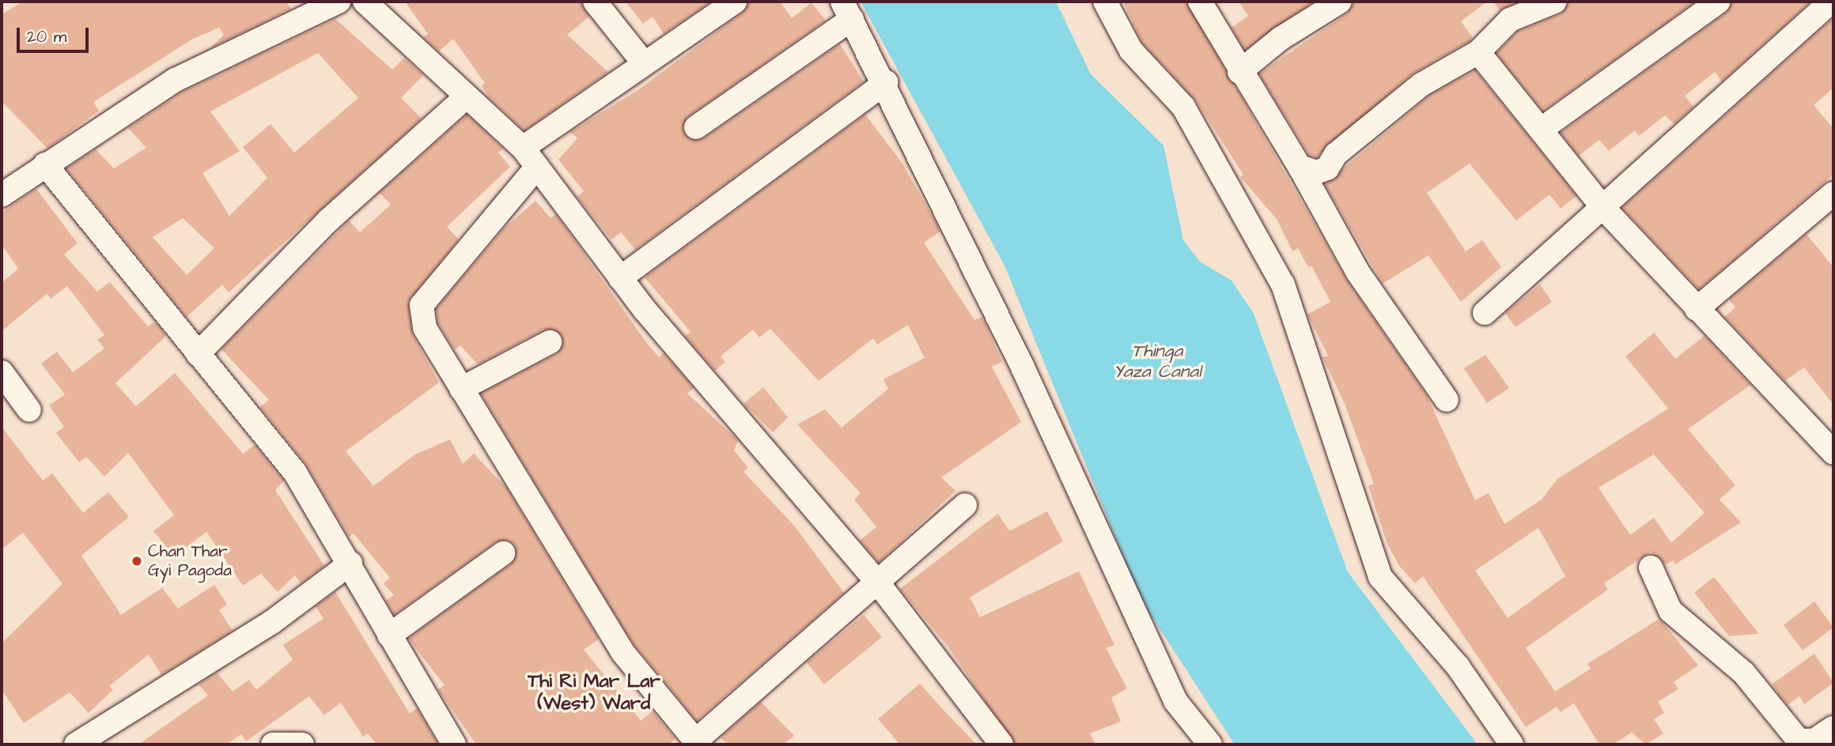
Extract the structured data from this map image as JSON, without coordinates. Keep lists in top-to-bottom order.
{
  "districts": ["Thi Ri Mar Lar (West) Ward"],
  "water": ["Thinga Yaza Canal"],
  "places": ["Chan Thar Gyi Pagoda"],
  "scale_bar": "20 m"
}
